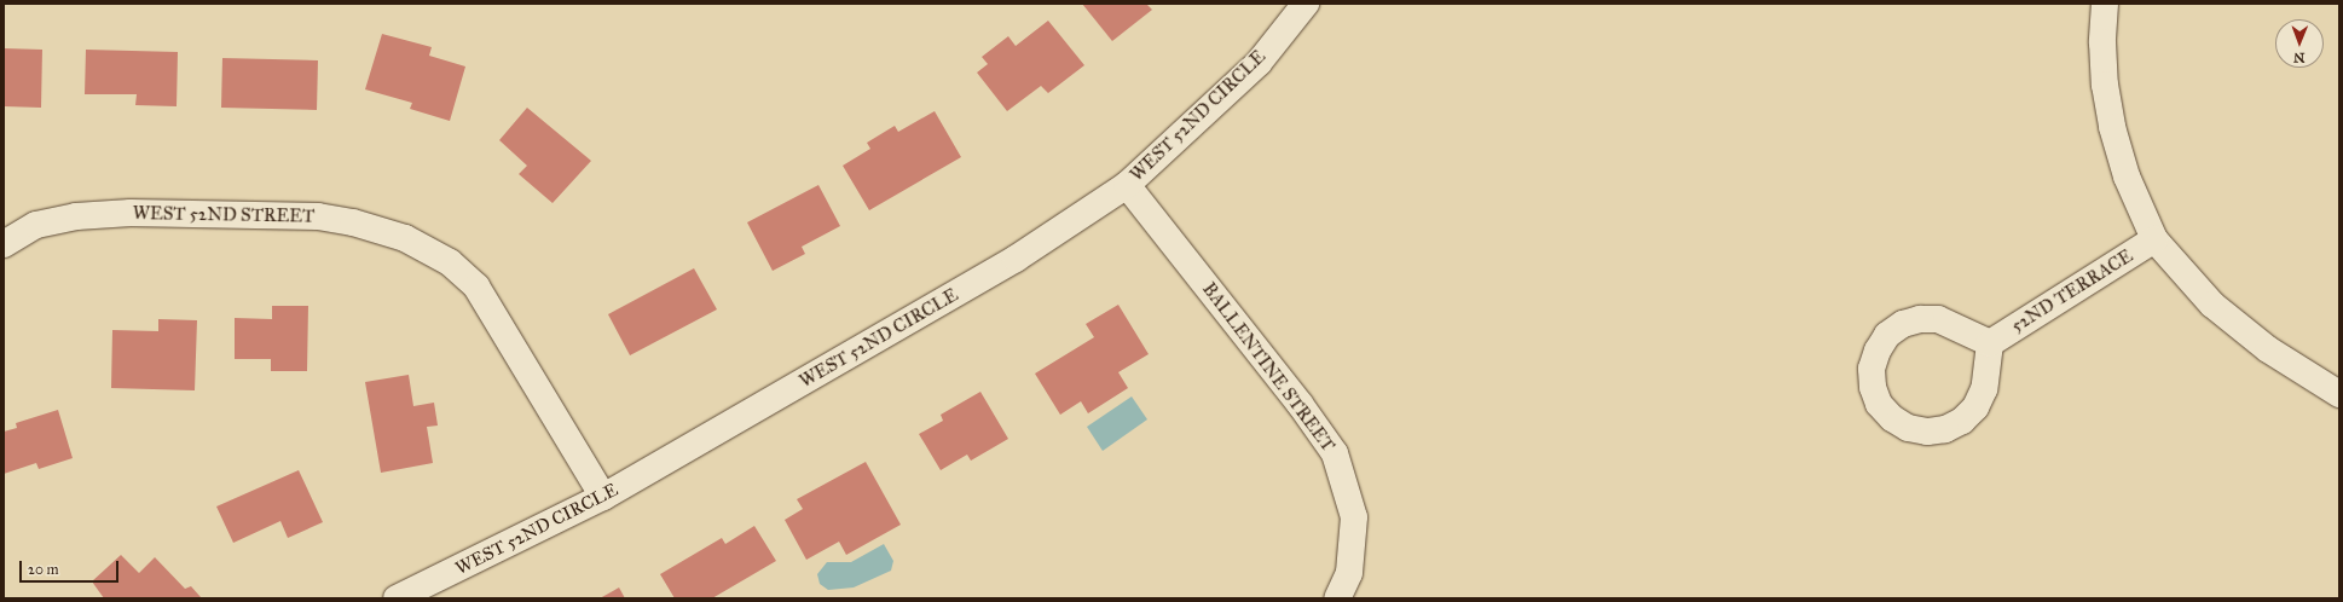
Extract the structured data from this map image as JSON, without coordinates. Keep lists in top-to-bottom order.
{
  "streets": {
    "street": [
      "WEST 52ND CIRCLE",
      "WEST 52ND STREET",
      "52ND TERRACE",
      "BALLENTINE STREET"
    ]
  },
  "crossings": [
    ["WEST 52ND CIRCLE", "WEST 52ND STREET"],
    ["WEST 52ND CIRCLE", "BALLENTINE STREET"]
  ],
  "scale_bar": "20 m",
  "north": "bottom"
}
